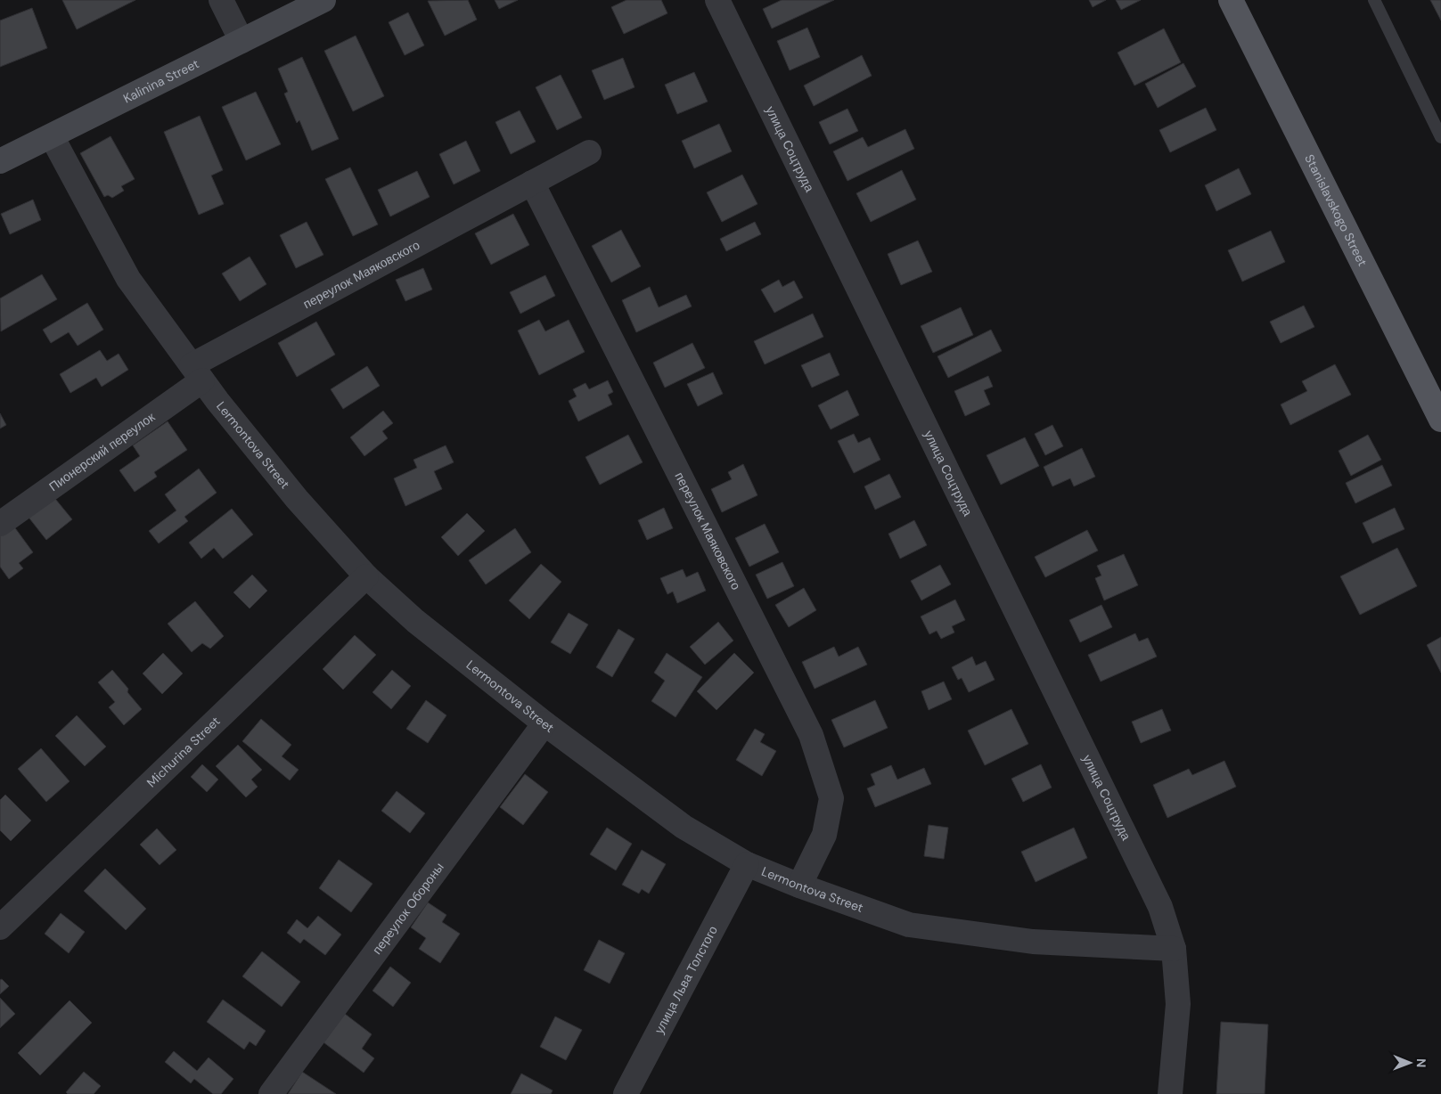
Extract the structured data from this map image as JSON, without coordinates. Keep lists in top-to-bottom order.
{
  "streets": {
    "main road": ["Kalinina Street", "Stanislavskogo Street"],
    "street": [
      "улица Соцтруда",
      "переулок Маяковского",
      "Lermontova Street",
      "Пионерский переулок",
      "Michurina Street",
      "переулок Обороны",
      "улица Льва Толстого"
    ]
  },
  "crossings": [
    ["Kalinina Street", "Lermontova Street"],
    ["улица Соцтруда", "Lermontova Street"],
    ["переулок Маяковского", "Lermontova Street"],
    ["переулок Маяковского", "Пионерский переулок"],
    ["Lermontova Street", "Пионерский переулок"],
    ["Lermontova Street", "Michurina Street"],
    ["Lermontova Street", "переулок Обороны"],
    ["Lermontova Street", "улица Льва Толстого"]
  ],
  "north": "right"
}
